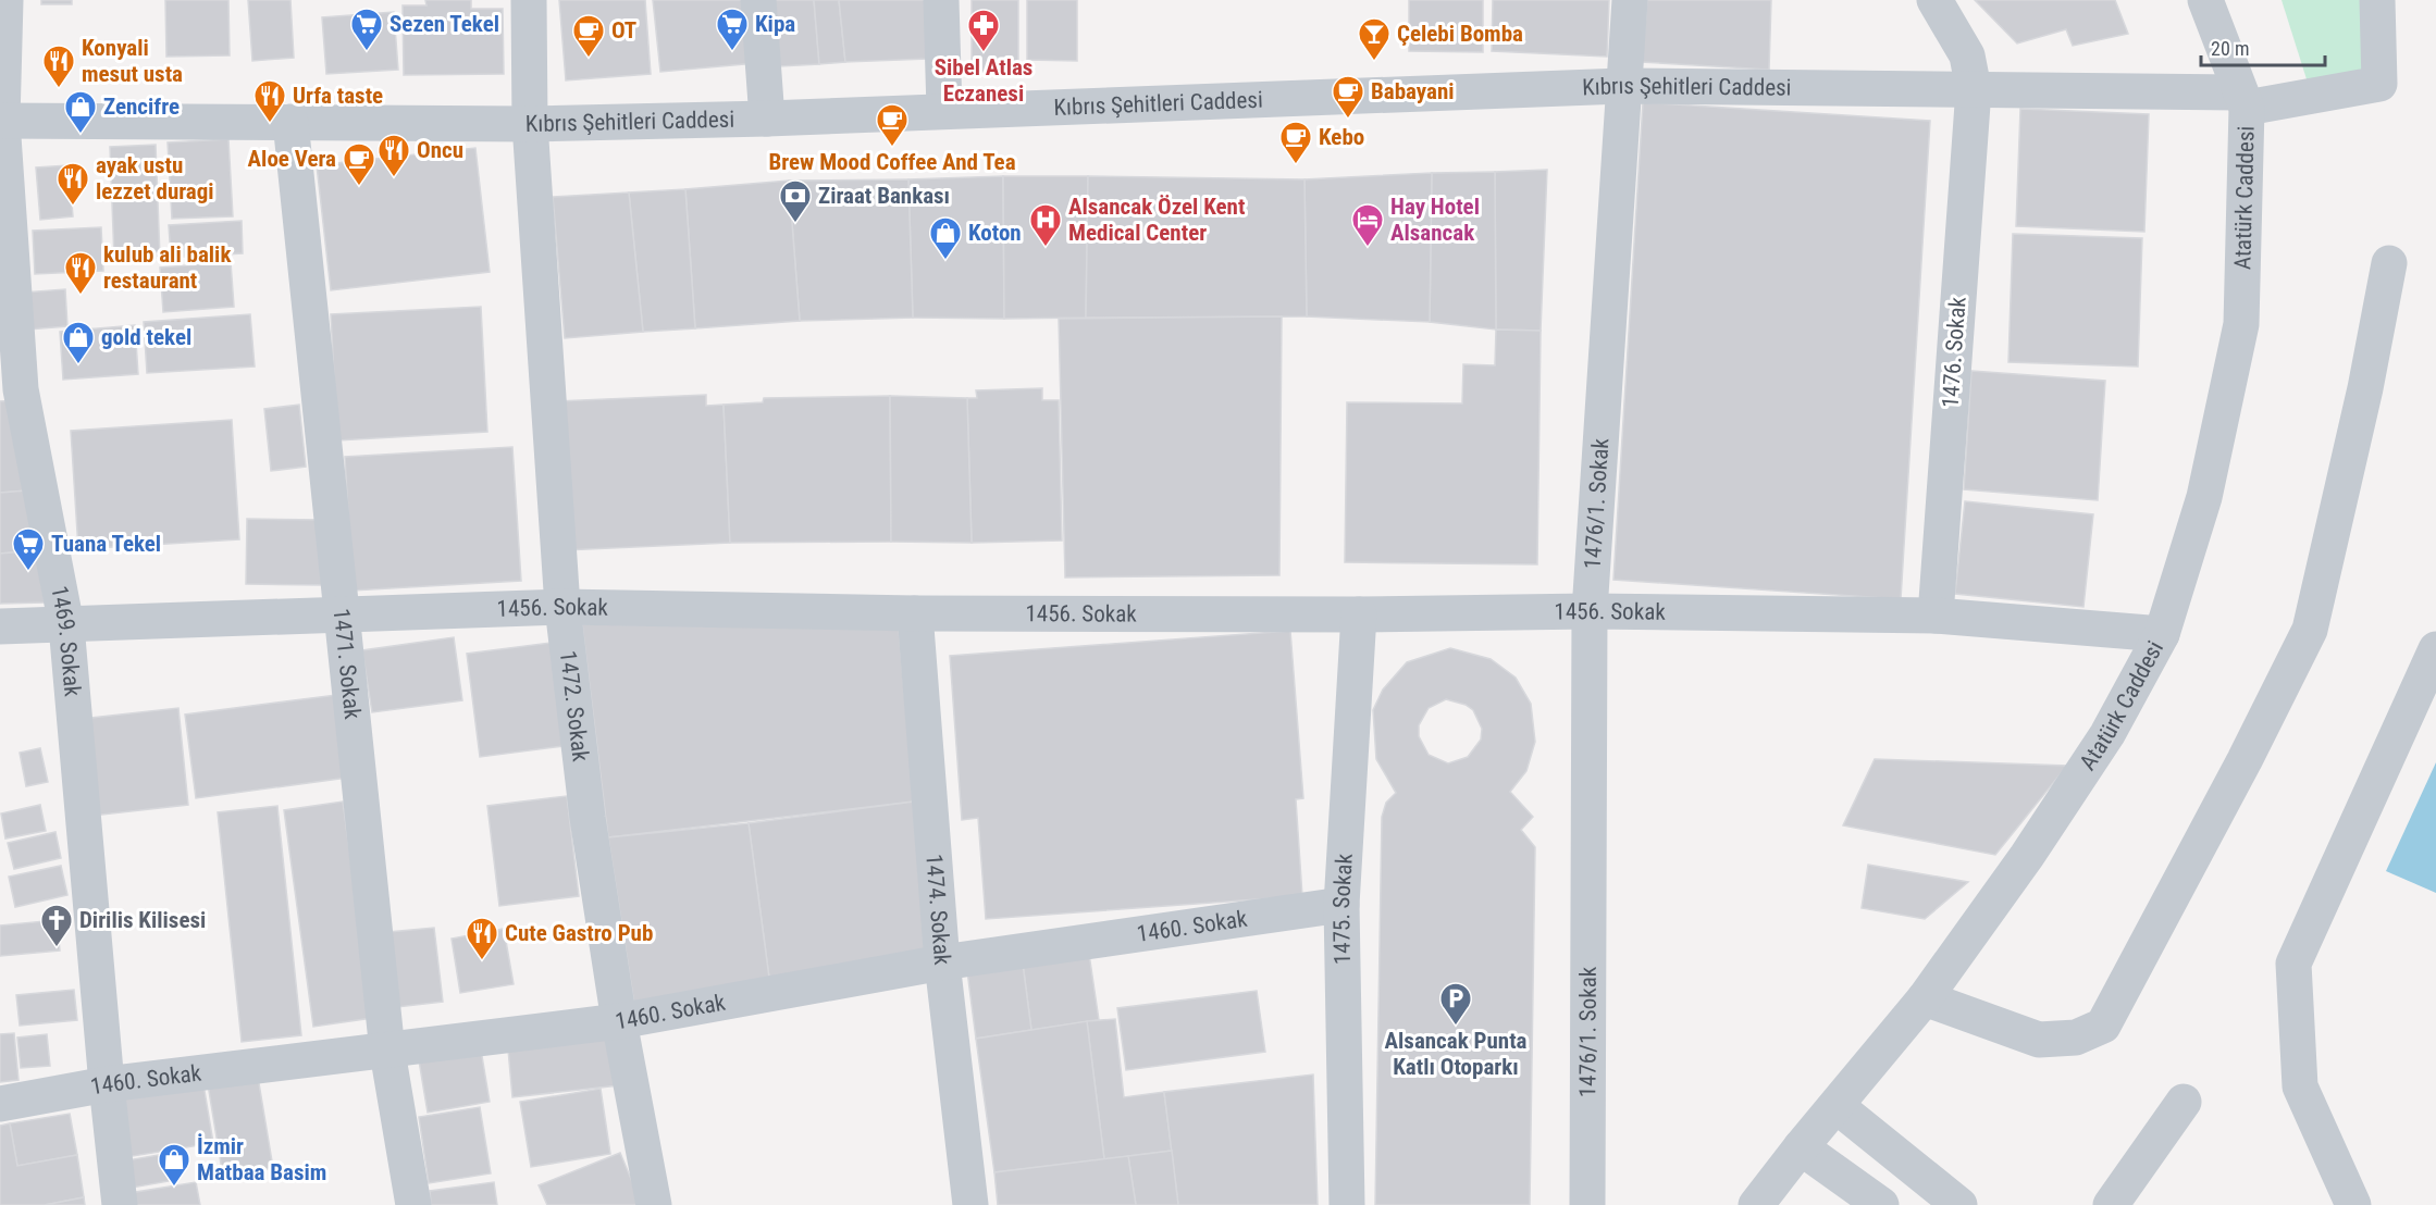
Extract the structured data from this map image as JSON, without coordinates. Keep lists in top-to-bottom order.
{
  "streets": {
    "street": [
      "Kıbrıs Şehitleri Caddesi",
      "Atatürk Caddesi",
      "1476. Sokak",
      "1476/1. Sokak",
      "1456. Sokak",
      "1469. Sokak",
      "1471. Sokak",
      "1472. Sokak",
      "1474. Sokak",
      "1475. Sokak",
      "1460. Sokak"
    ]
  },
  "crossings": [
    ["Kıbrıs Şehitleri Caddesi", "Atatürk Caddesi"],
    ["Kıbrıs Şehitleri Caddesi", "1476. Sokak"],
    ["Kıbrıs Şehitleri Caddesi", "1476/1. Sokak"],
    ["Kıbrıs Şehitleri Caddesi", "1469. Sokak"],
    ["Kıbrıs Şehitleri Caddesi", "1471. Sokak"],
    ["Kıbrıs Şehitleri Caddesi", "1472. Sokak"],
    ["Atatürk Caddesi", "1456. Sokak"],
    ["1476. Sokak", "1456. Sokak"],
    ["1476/1. Sokak", "1456. Sokak"],
    ["1456. Sokak", "1469. Sokak"],
    ["1456. Sokak", "1471. Sokak"],
    ["1456. Sokak", "1472. Sokak"],
    ["1456. Sokak", "1474. Sokak"],
    ["1456. Sokak", "1475. Sokak"],
    ["1469. Sokak", "1460. Sokak"],
    ["1471. Sokak", "1460. Sokak"],
    ["1472. Sokak", "1460. Sokak"],
    ["1474. Sokak", "1460. Sokak"],
    ["1475. Sokak", "1460. Sokak"]
  ],
  "places": {
    "supermarket": ["Sezen Tekel", "Kipa", "Tuana Tekel"],
    "pharmacy": ["Sibel Atlas Eczanesi"],
    "cafe": [
      "OT",
      "Babayani",
      "Brew Mood Coffee And Tea",
      "Kebo",
      "Aloe Vera"
    ],
    "bar": ["Çelebi Bomba"],
    "restaurant": [
      "Konyali mesut usta",
      "Urfa taste",
      "Oncu",
      "ayak ustu lezzet duragi",
      "kulub ali balik restaurant",
      "Cute Gastro Pub"
    ],
    "shop": [
      "Zencifre",
      "Koton",
      "gold tekel",
      "İzmir Matbaa Basim"
    ],
    "bank": ["Ziraat Bankası"],
    "hospital": ["Alsancak Özel Kent Medical Center"],
    "hotel": ["Hay Hotel Alsancak"],
    "church": ["Dirilis Kilisesi"],
    "parking": ["Alsancak Punta Katlı Otoparkı"]
  },
  "scale_bar": "20 m"
}
